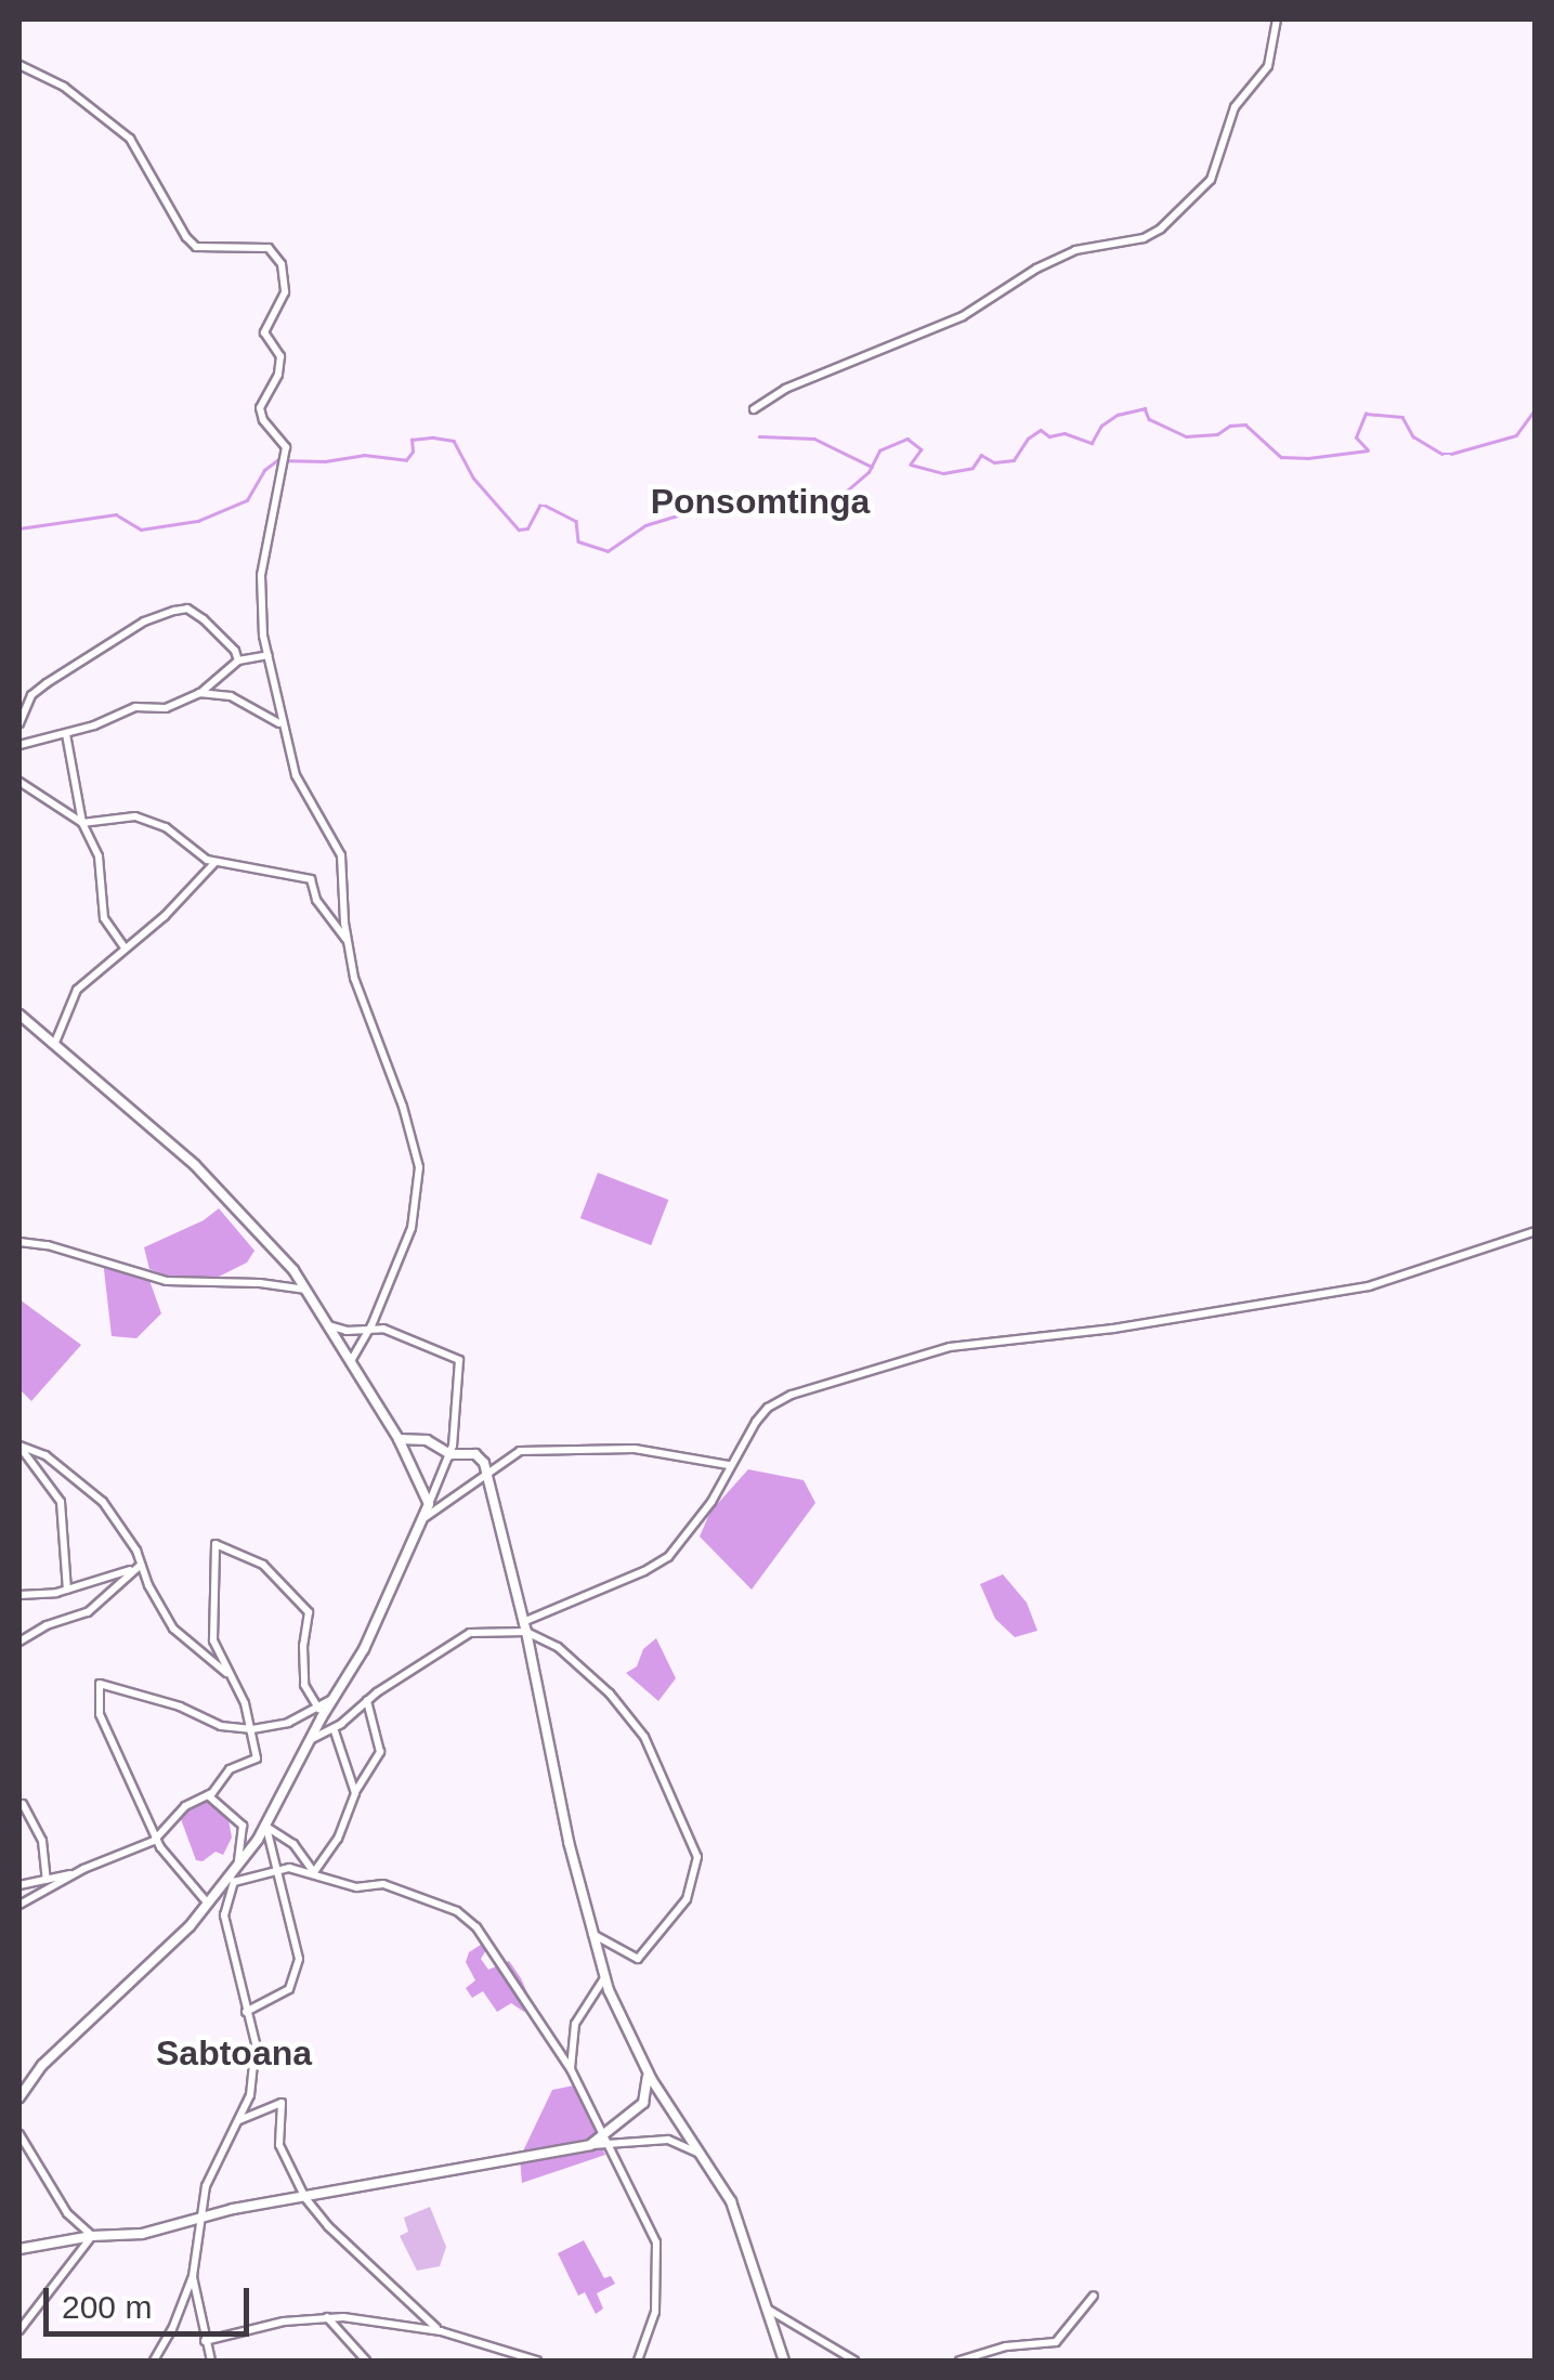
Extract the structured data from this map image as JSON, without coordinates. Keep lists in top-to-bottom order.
{
  "districts": ["Ponsomtinga", "Sabtoana"],
  "scale_bar": "200 m"
}
